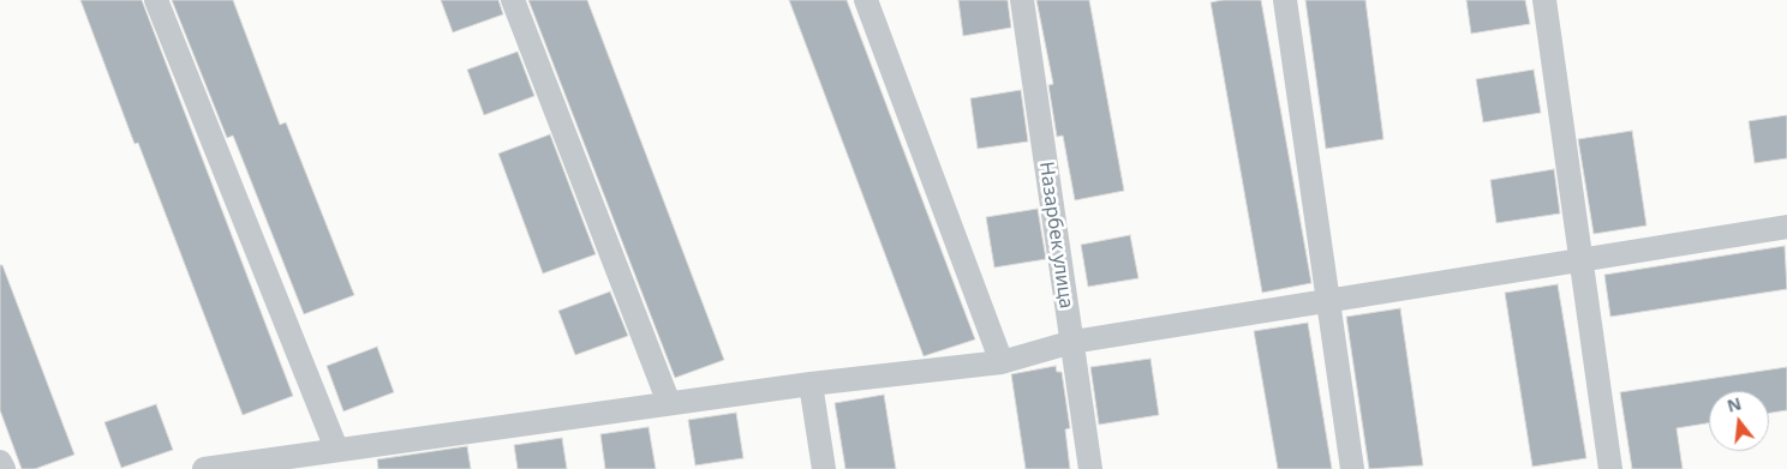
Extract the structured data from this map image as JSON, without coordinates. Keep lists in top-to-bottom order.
{
  "streets": {
    "street": ["Назарбек улица"]
  },
  "north": "top"
}
